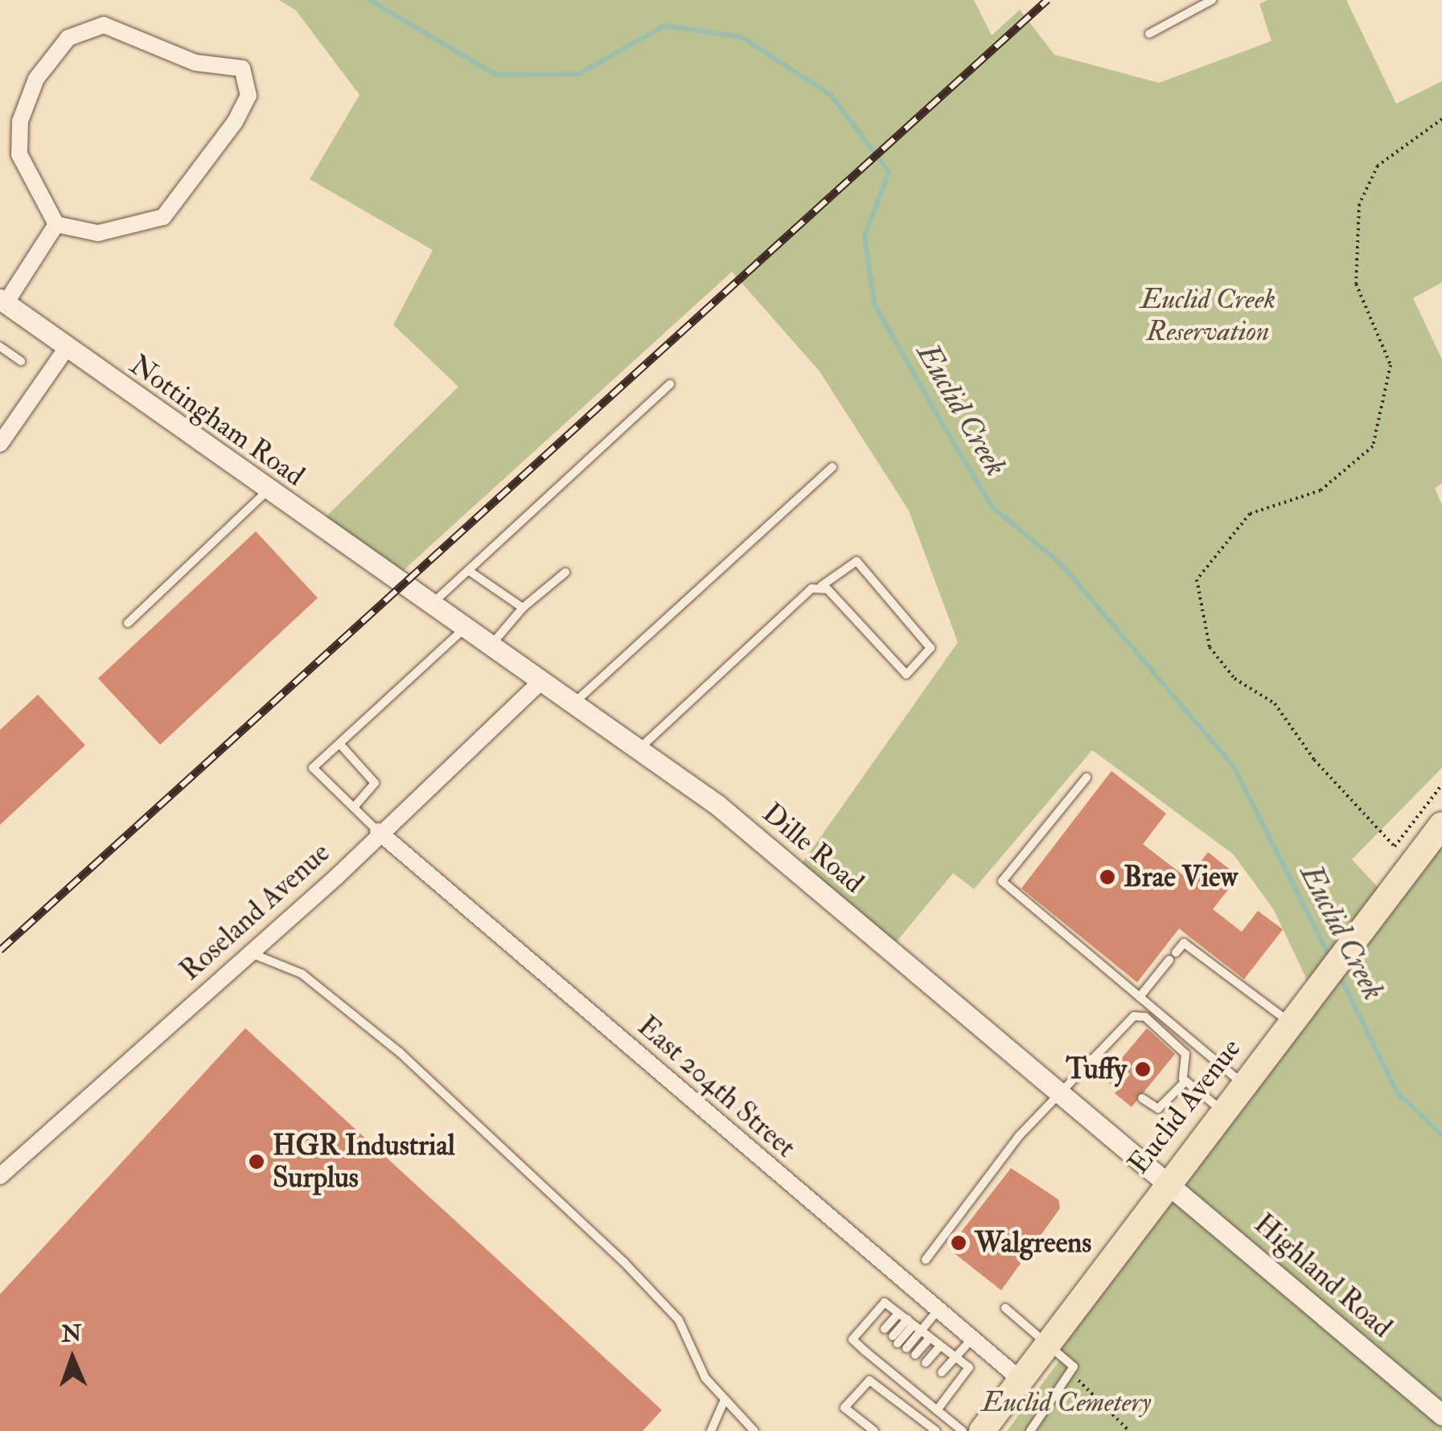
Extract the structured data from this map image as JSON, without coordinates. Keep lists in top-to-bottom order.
{
  "streets": {
    "main road": ["Euclid Avenue"],
    "street": [
      "Nottingham Road",
      "Dille Road",
      "Roseland Avenue",
      "East 204th Street",
      "Highland Road"
    ]
  },
  "crossings": [
    ["Nottingham Road", "Dille Road"],
    ["Dille Road", "Roseland Avenue"],
    ["Dille Road", "Euclid Avenue"],
    ["Dille Road", "Highland Road"],
    ["Roseland Avenue", "East 204th Street"],
    ["East 204th Street", "Euclid Avenue"],
    ["Euclid Avenue", "Highland Road"]
  ],
  "water": ["Euclid Creek"],
  "parks": ["Euclid Creek Reservation", "Euclid Cemetery"],
  "places": [
    "Brae View",
    "Tuffy",
    "HGR Industrial Surplus",
    "Walgreens"
  ],
  "north": "top"
}
